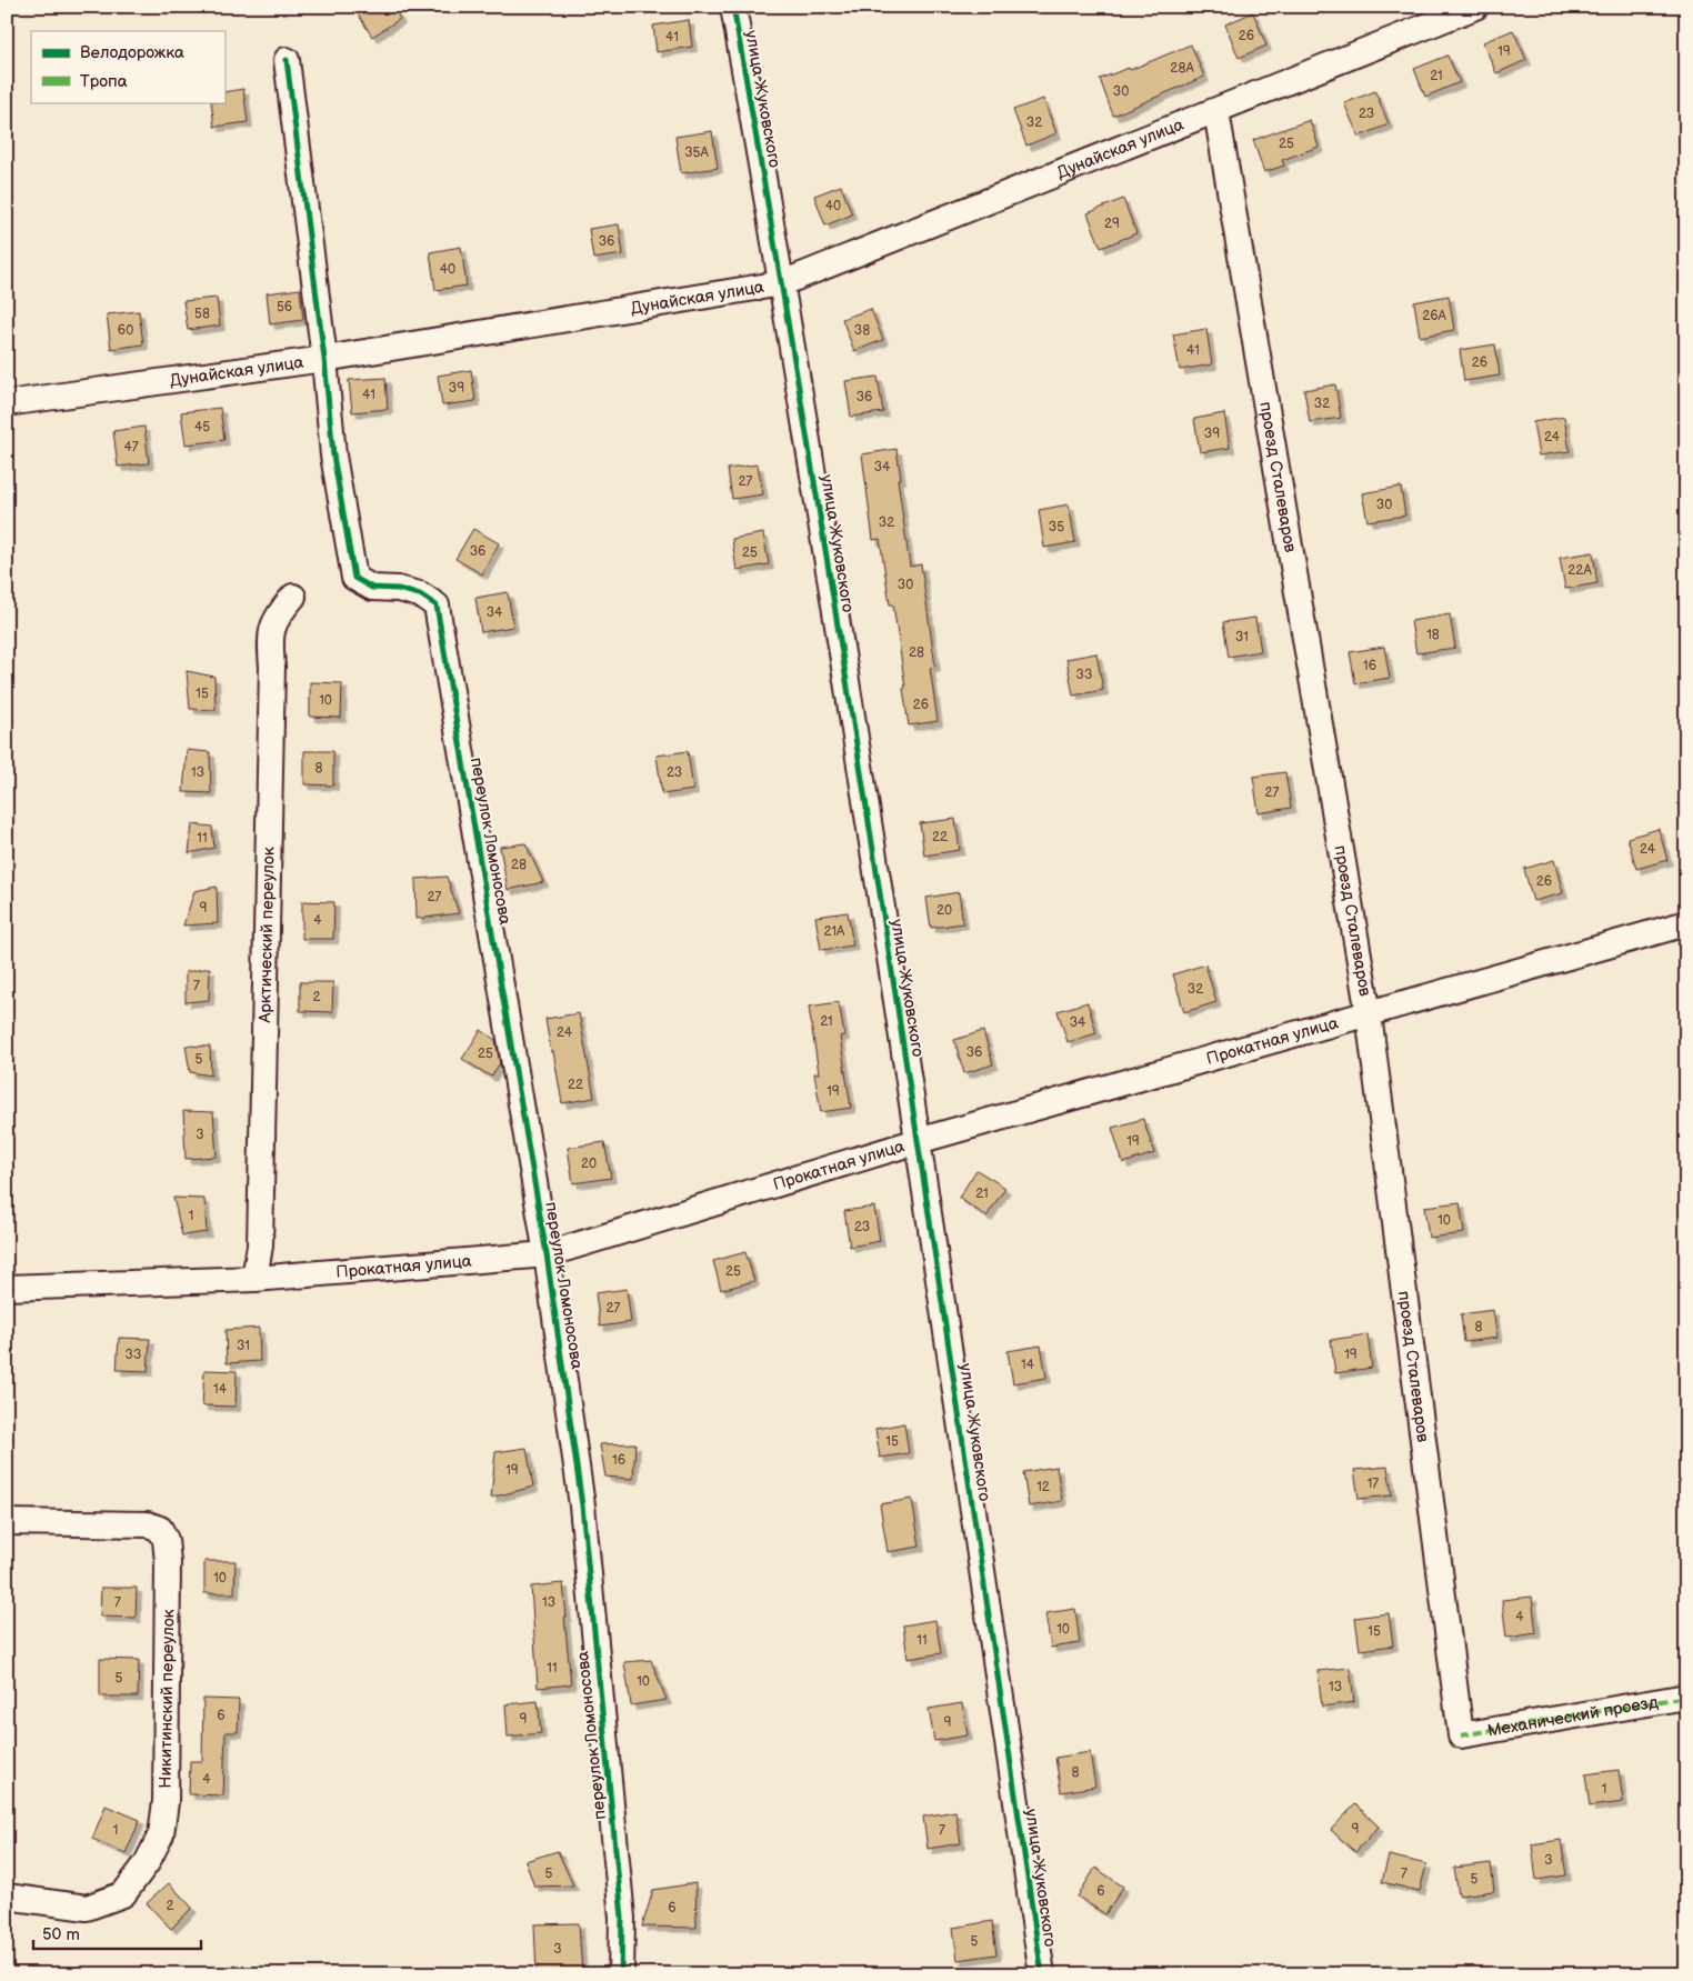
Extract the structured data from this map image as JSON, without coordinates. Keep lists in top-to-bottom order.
{
  "streets": {
    "street": [
      "улица Жуковского",
      "Дунайская улица",
      "проезд Сталеваров",
      "переулок Ломоносова",
      "Арктический переулок",
      "Прокатная улица",
      "Никитинский переулок",
      "Механический проезд"
    ]
  },
  "crossings": [
    ["улица Жуковского", "Дунайская улица"],
    ["улица Жуковского", "Прокатная улица"],
    ["Дунайская улица", "проезд Сталеваров"],
    ["Дунайская улица", "переулок Ломоносова"],
    ["проезд Сталеваров", "Прокатная улица"],
    ["проезд Сталеваров", "Механический проезд"],
    ["переулок Ломоносова", "Прокатная улица"],
    ["Арктический переулок", "Прокатная улица"]
  ],
  "house_numbers": [
    "26",
    "41",
    "19",
    "28А",
    "21",
    "30",
    "23",
    "32",
    "25",
    "35А",
    "40",
    "29",
    "36",
    "40",
    "56",
    "58",
    "26А",
    "60",
    "38",
    "41",
    "26",
    "39",
    "41",
    "36",
    "32",
    "45",
    "39",
    "24",
    "47",
    "34",
    "27",
    "30",
    "32",
    "35",
    "36",
    "25",
    "22А",
    "30",
    "34",
    "18",
    "31",
    "28",
    "16",
    "33",
    "15",
    "10",
    "26",
    "8",
    "13",
    "23",
    "27",
    "22",
    "11",
    "24",
    "28",
    "26",
    "27",
    "9",
    "20",
    "4",
    "21А",
    "7",
    "32",
    "2",
    "21",
    "34",
    "24",
    "36",
    "25",
    "5",
    "22",
    "19",
    "3",
    "19",
    "20",
    "21",
    "1",
    "10",
    "23",
    "25",
    "27",
    "8",
    "31",
    "33",
    "19",
    "14",
    "14",
    "15",
    "16",
    "19",
    "17",
    "12",
    "10",
    "7",
    "13",
    "4",
    "10",
    "15",
    "11",
    "11",
    "5",
    "10",
    "13",
    "6",
    "9",
    "9",
    "8",
    "4",
    "1",
    "9",
    "1",
    "7",
    "3",
    "5",
    "7",
    "5",
    "6",
    "2",
    "6",
    "5",
    "3"
  ],
  "legend": ["Велодорожка", "Тропа"],
  "scale_bar": "50 m"
}
